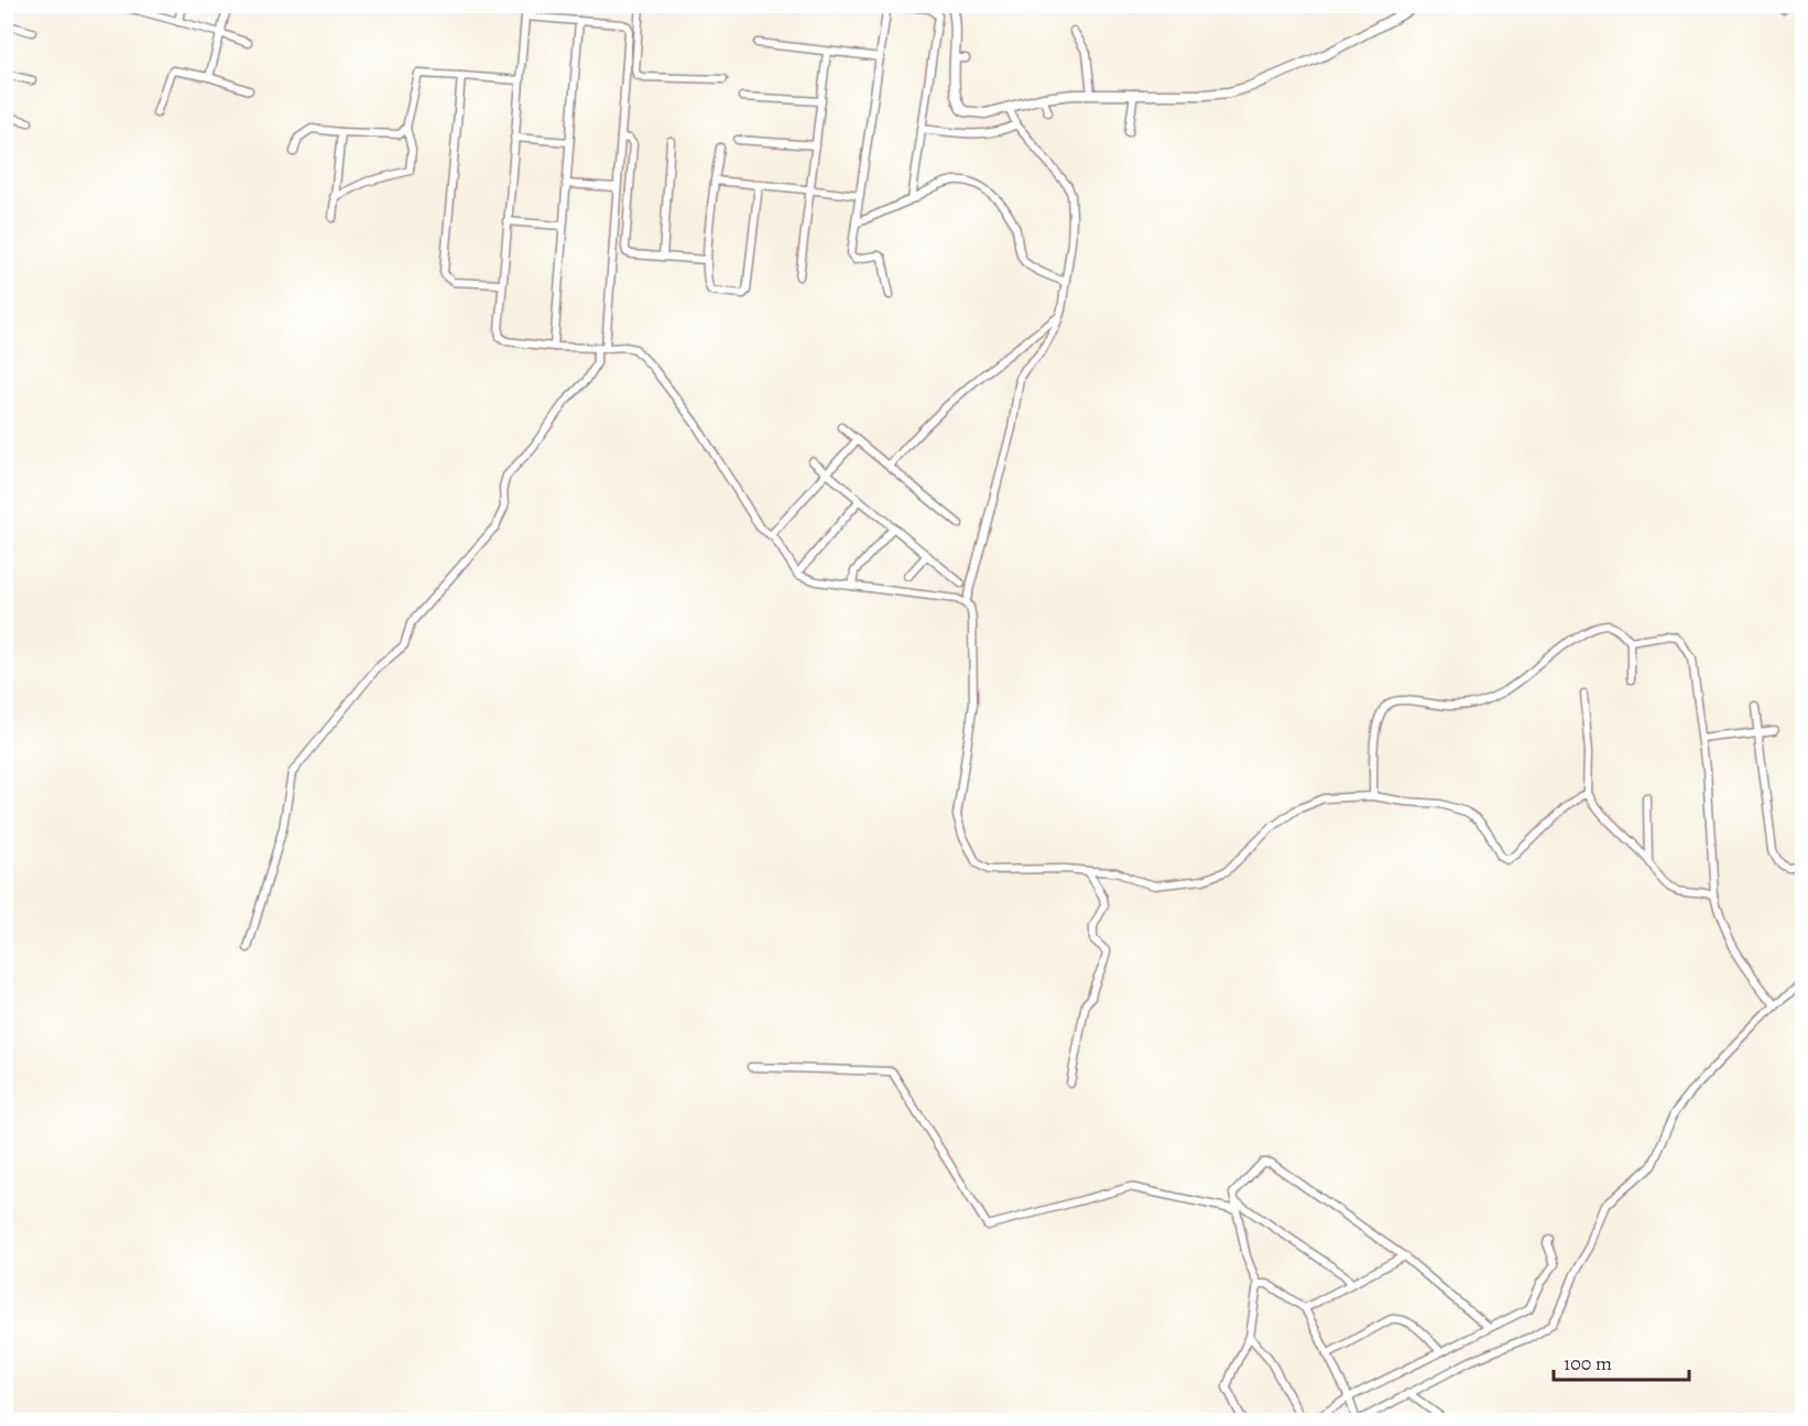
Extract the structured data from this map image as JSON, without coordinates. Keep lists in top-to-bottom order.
{
  "scale_bar": "100 m"
}
